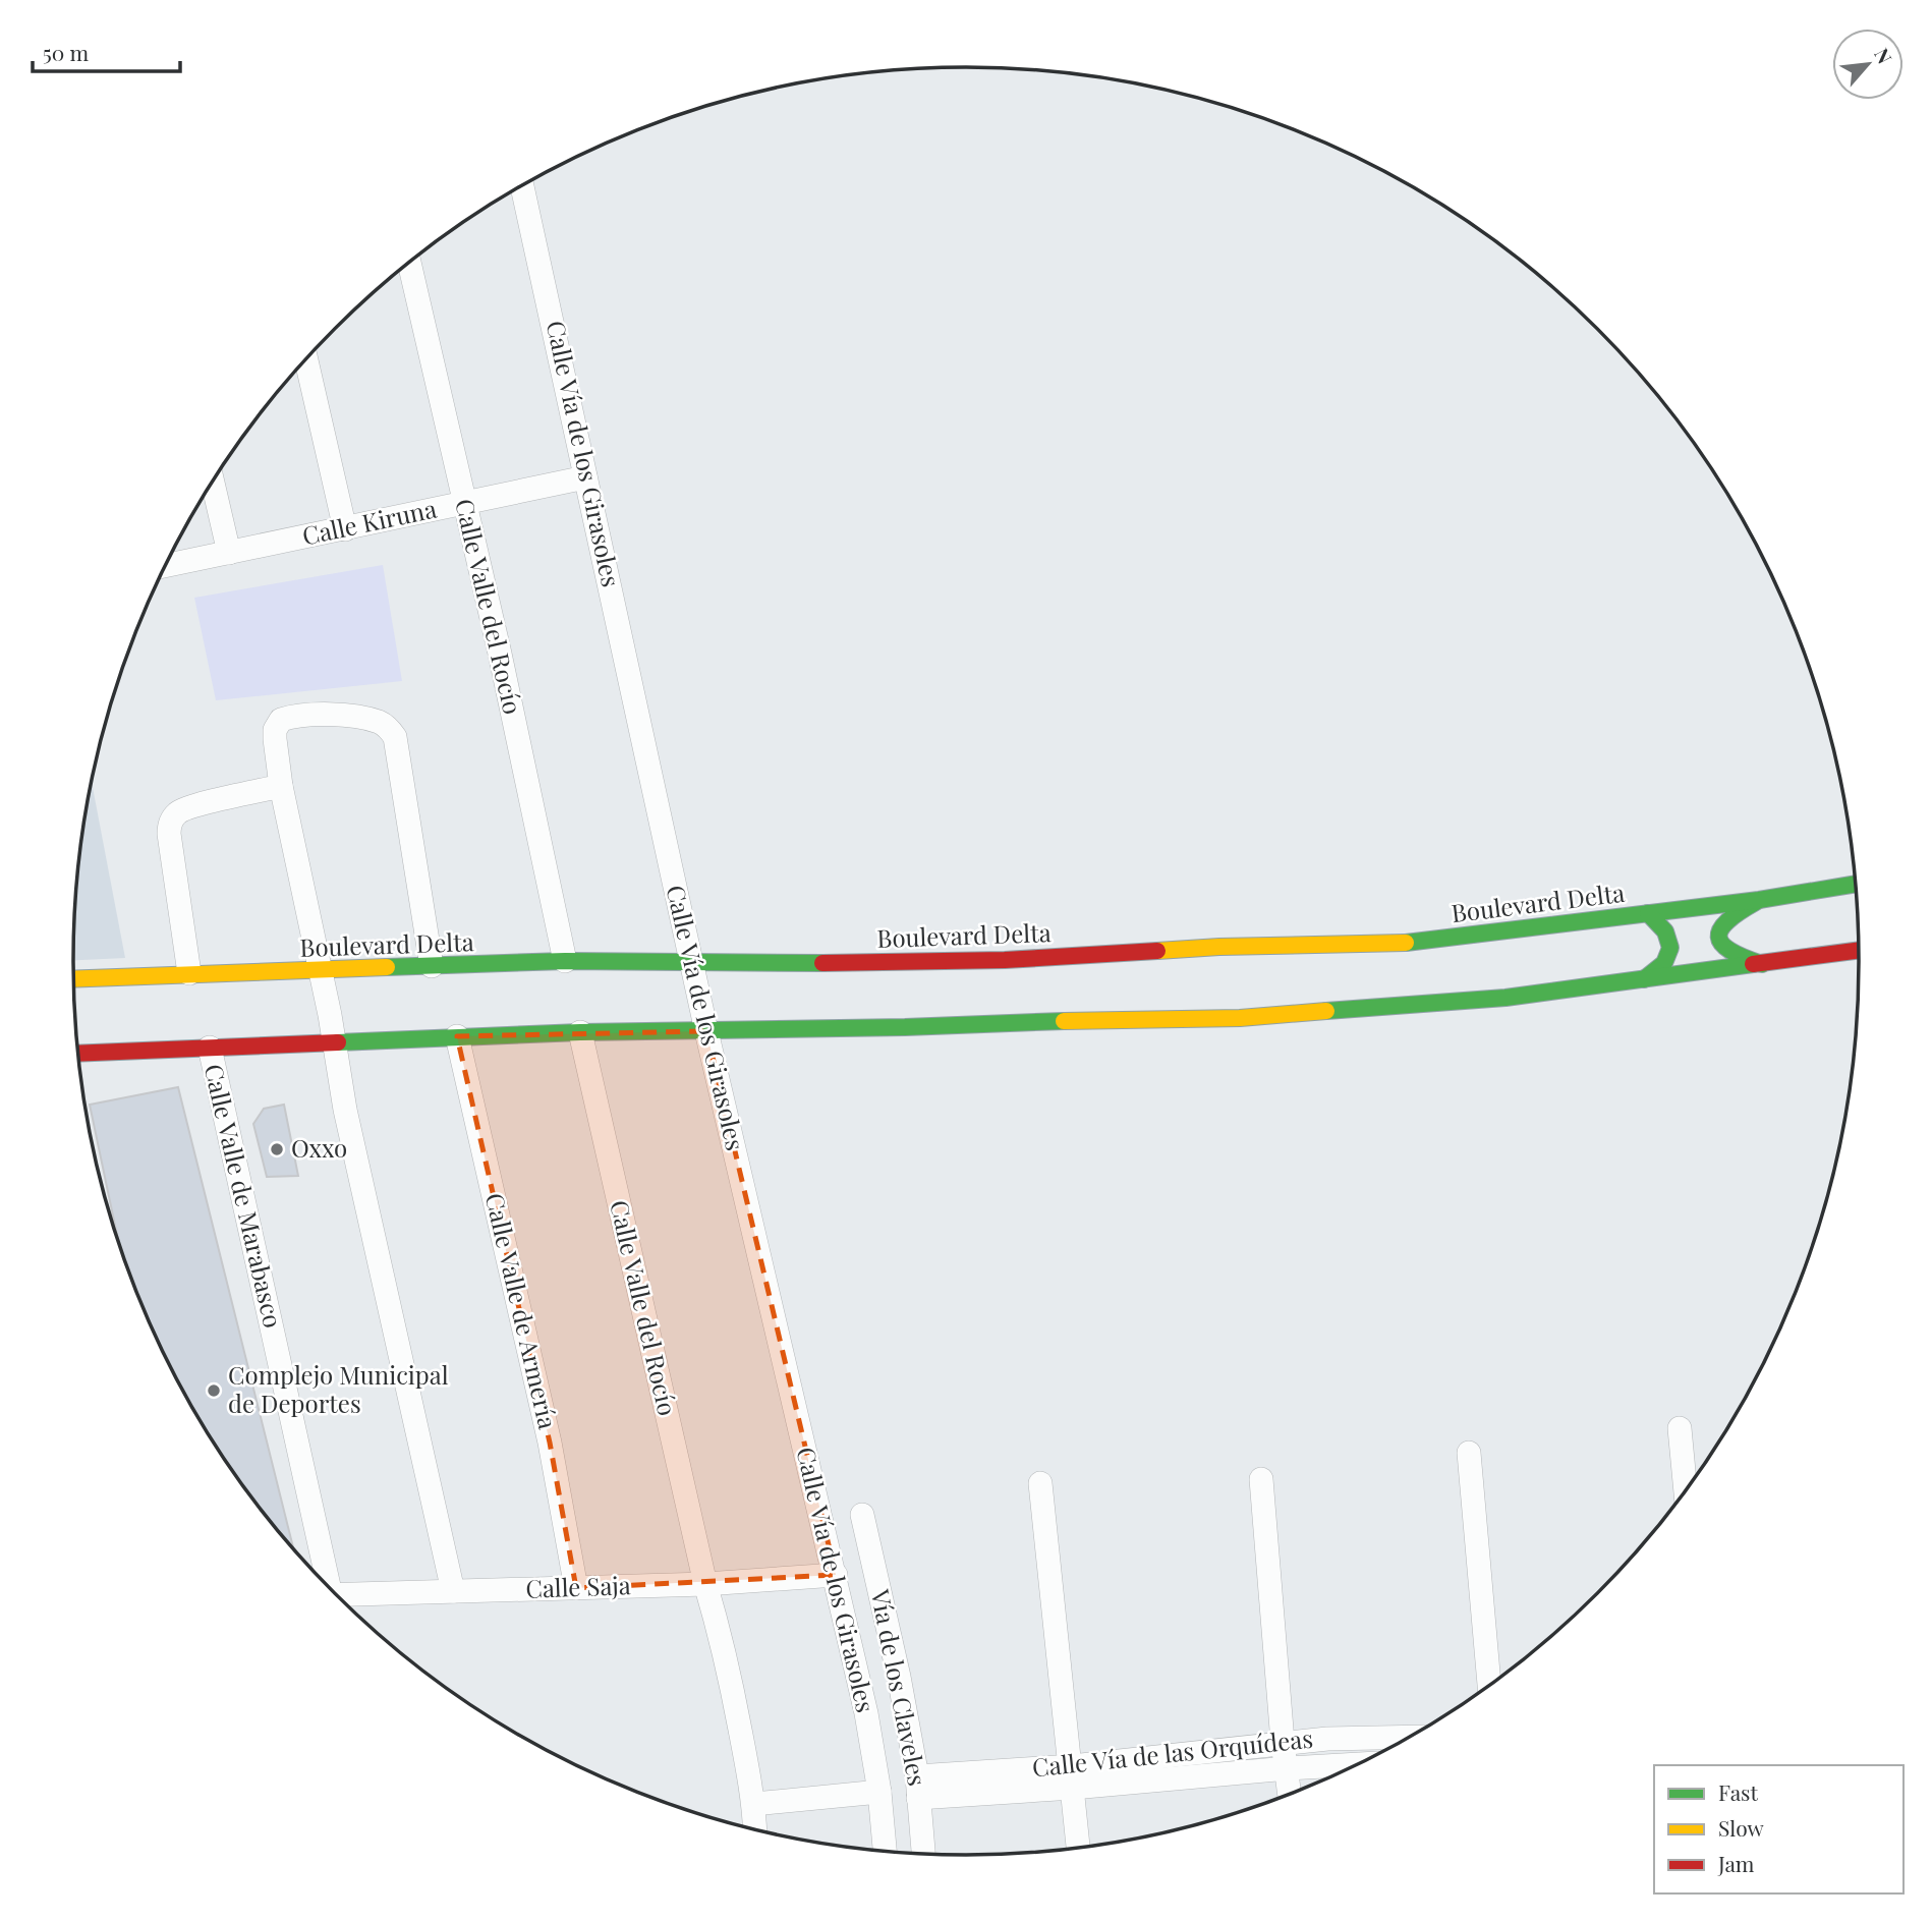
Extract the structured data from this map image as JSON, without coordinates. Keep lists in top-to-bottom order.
{
  "streets": {
    "main road": ["Boulevard Delta"],
    "street": [
      "Calle Vía de los Girasoles",
      "Calle Kiruna",
      "Calle Valle del Rocío",
      "Calle Valle de Marabasco",
      "Calle Valle de Armería",
      "Calle Saja",
      "Vía de los Claveles",
      "Calle Vía de las Orquídeas"
    ]
  },
  "crossings": [
    ["Calle Vía de los Girasoles", "Calle Kiruna"],
    ["Calle Vía de los Girasoles", "Boulevard Delta"],
    ["Calle Vía de los Girasoles", "Calle Saja"],
    ["Calle Kiruna", "Calle Valle del Rocío"],
    ["Calle Valle del Rocío", "Boulevard Delta"],
    ["Calle Valle del Rocío", "Calle Saja"],
    ["Calle Valle de Armería", "Calle Saja"],
    ["Vía de los Claveles", "Calle Vía de las Orquídeas"]
  ],
  "places": ["Oxxo", "Complejo Municipal de Deportes"],
  "legend": ["Fast", "Slow", "Jam"],
  "scale_bar": "50 m",
  "north": "top right"
}
